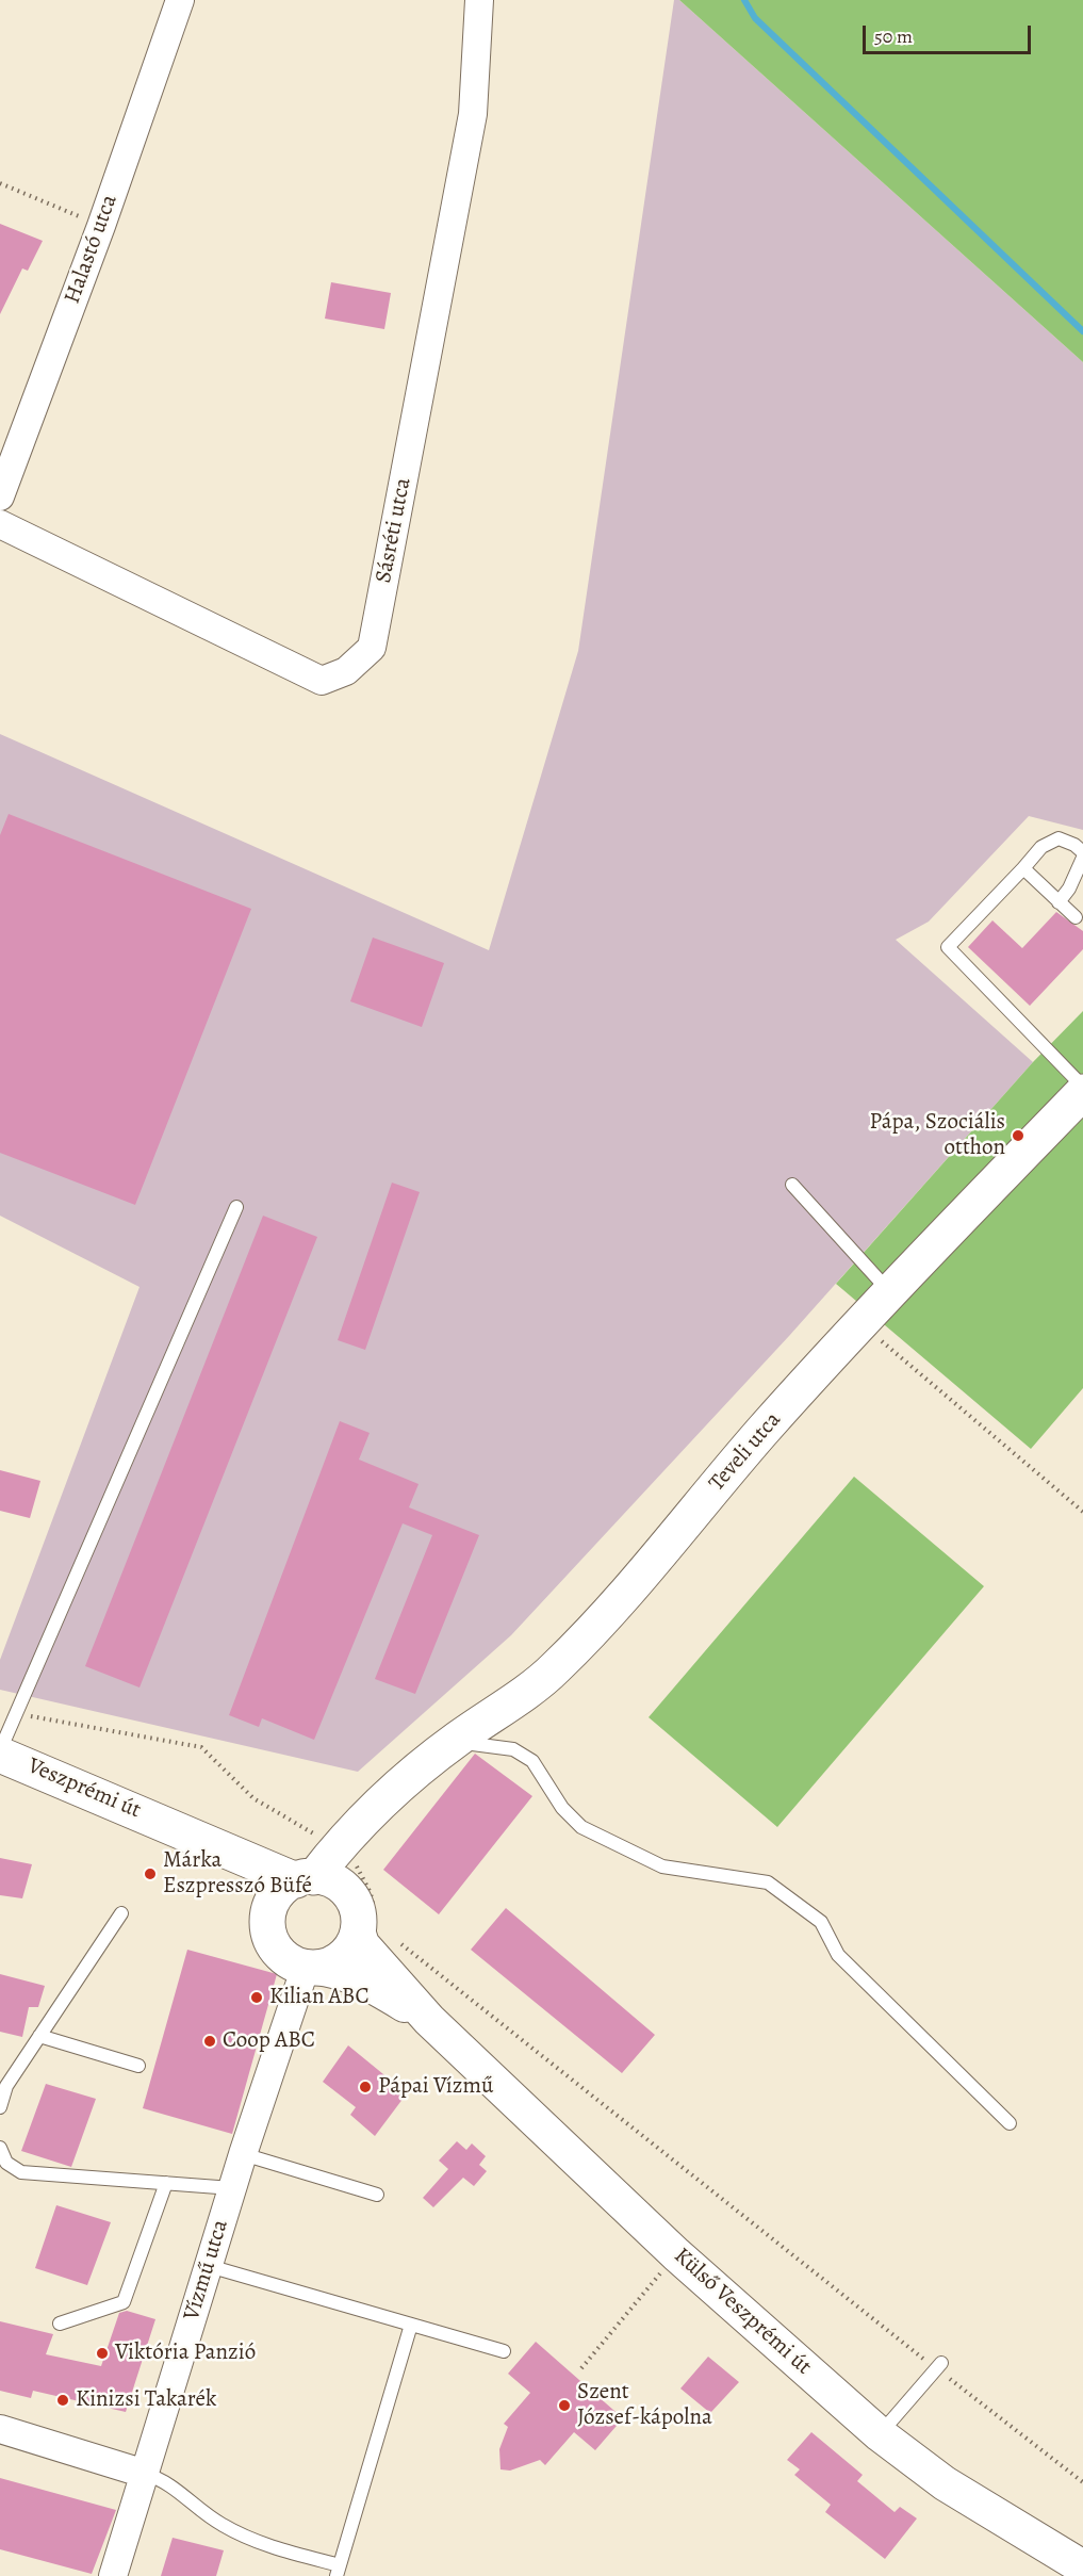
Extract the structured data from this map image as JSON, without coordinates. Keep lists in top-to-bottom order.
{
  "streets": {
    "main road": ["Teveli utca", "Veszprémi út"],
    "street": [
      "Halastó utca",
      "Sásréti utca",
      "Vízmű utca",
      "Külső Veszprémi út"
    ]
  },
  "crossings": [
    ["Teveli utca", "Veszprémi út"],
    ["Teveli utca", "Vízmű utca"],
    ["Teveli utca", "Külső Veszprémi út"],
    ["Veszprémi út", "Vízmű utca"],
    ["Veszprémi út", "Külső Veszprémi út"],
    ["Vízmű utca", "Külső Veszprémi út"]
  ],
  "places": [
    "Pápa, Szociális otthon",
    "Márka Eszpresszó Büfé",
    "Kilian ABC",
    "Coop ABC",
    "Pápai Vízmű",
    "Viktória Panzió",
    "Kinizsi Takarék",
    "Szent József-kápolna"
  ],
  "scale_bar": "50 m"
}
